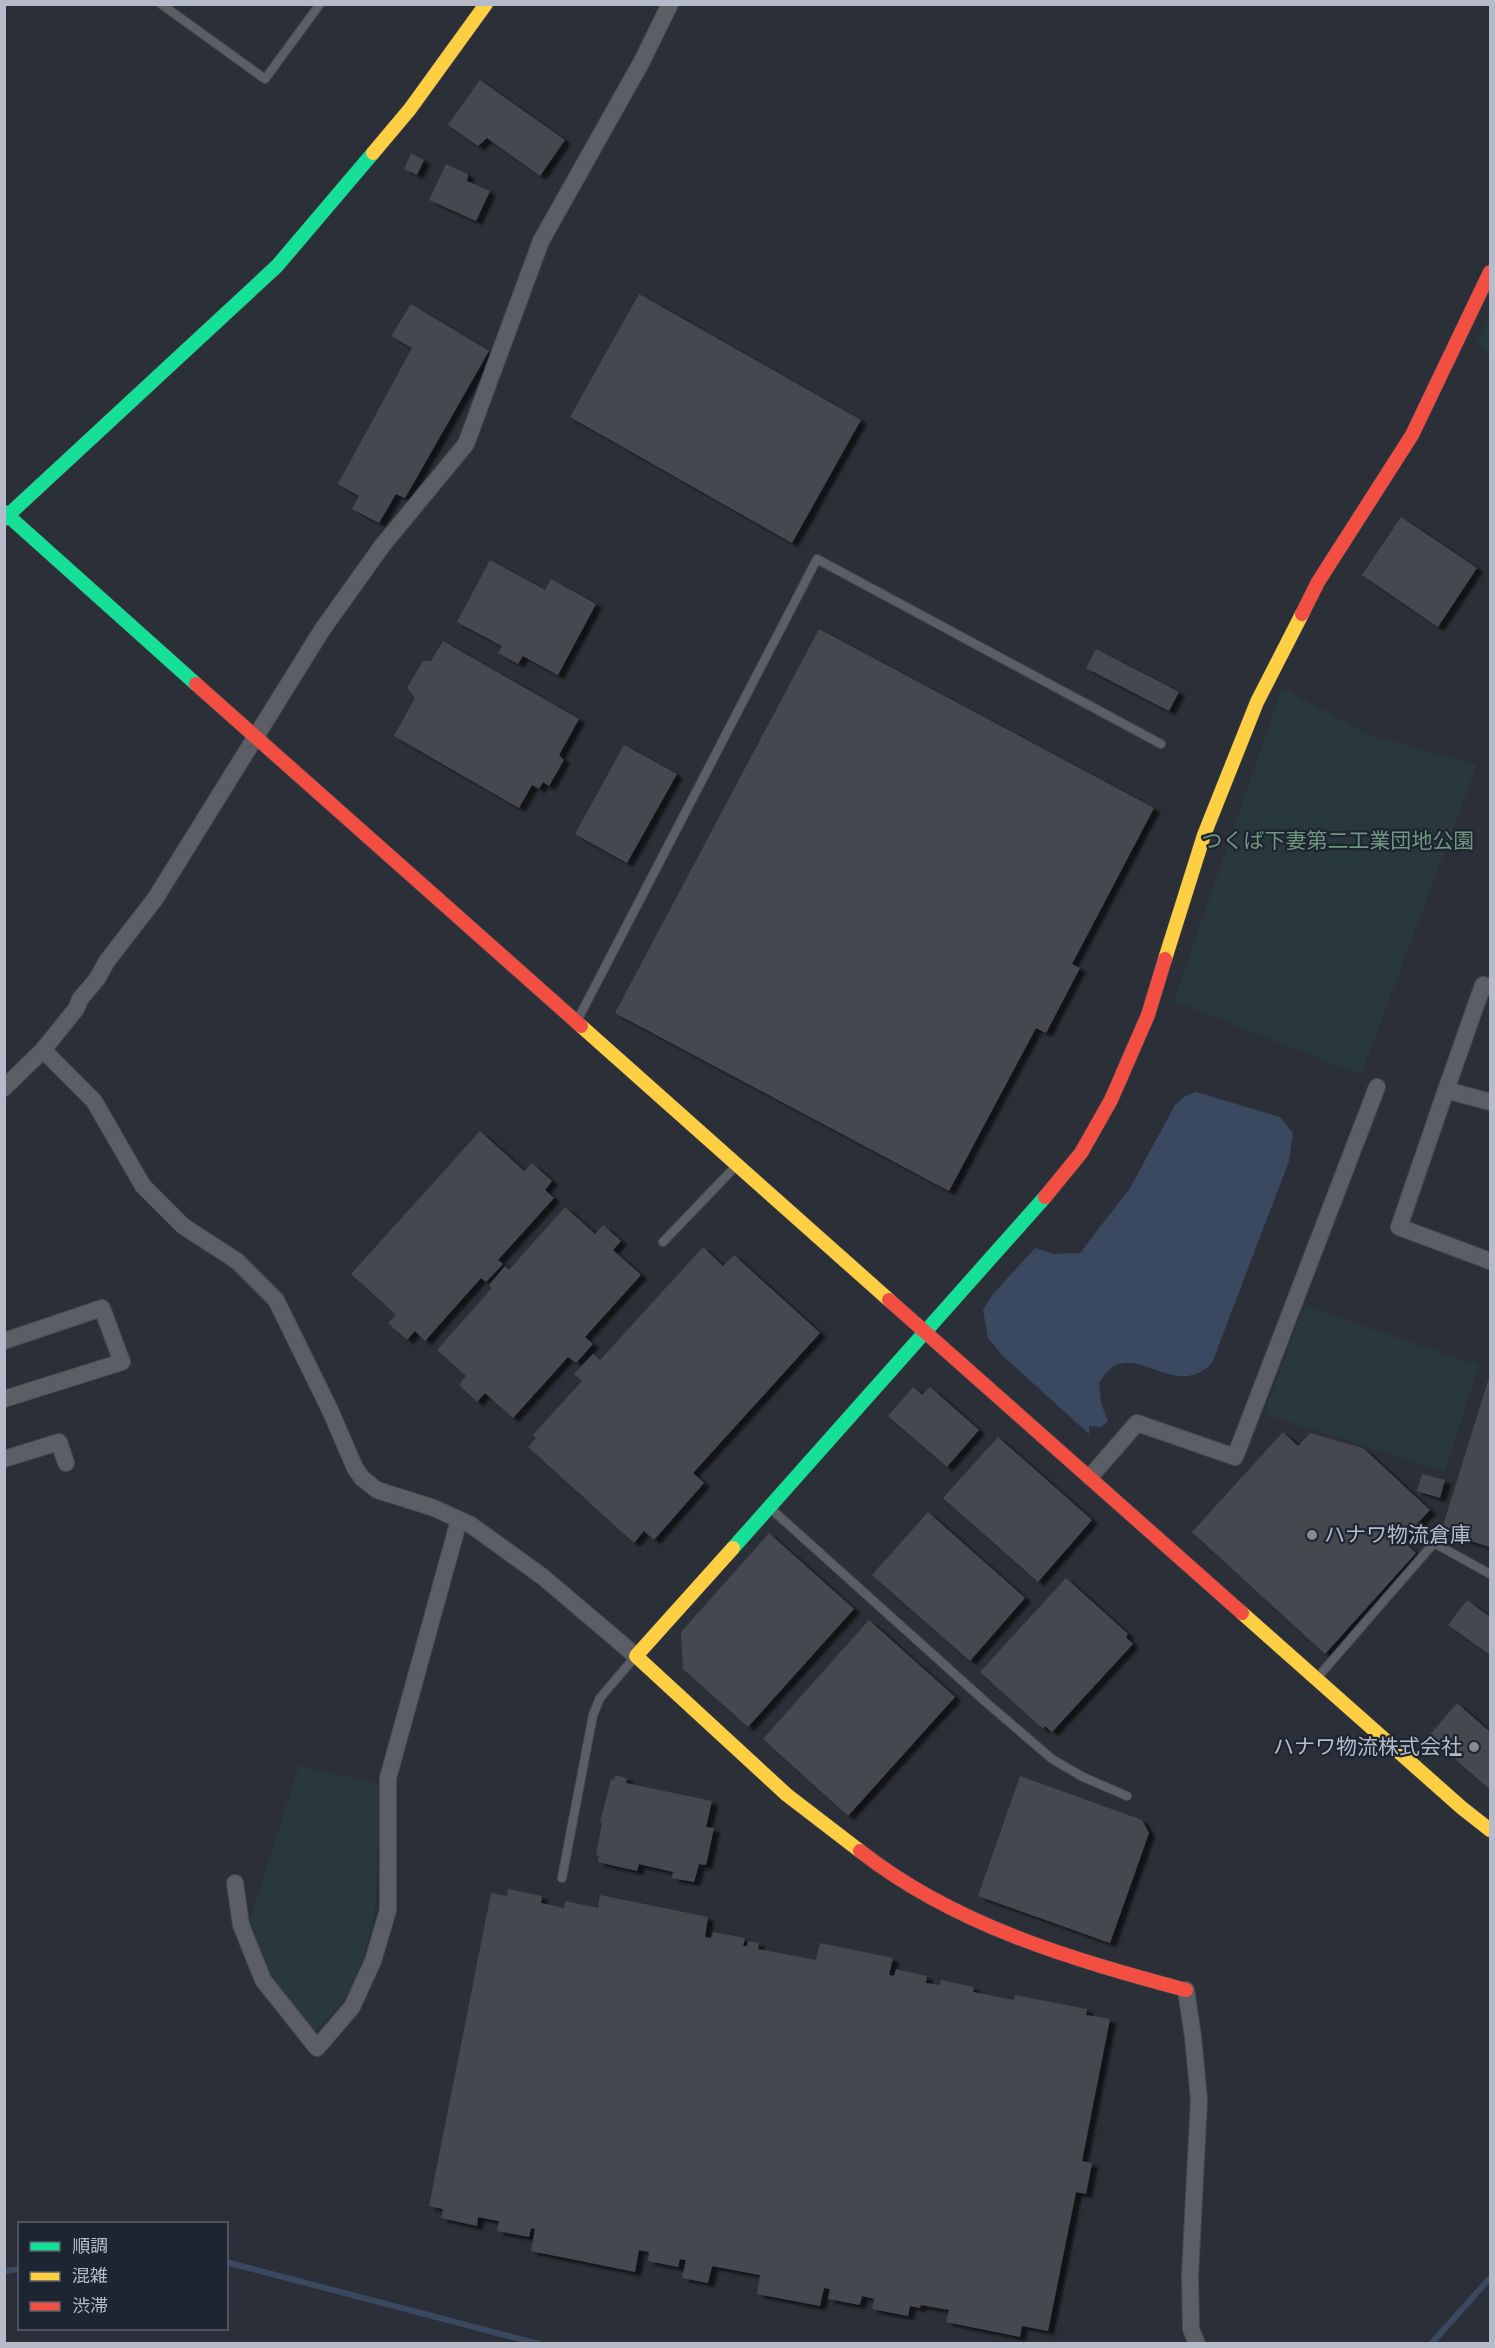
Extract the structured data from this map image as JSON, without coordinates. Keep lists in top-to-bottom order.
{
  "parks": ["つくば下妻第二工業団地公園"],
  "places": ["ハナワ物流倉庫", "ハナワ物流株式会社"],
  "legend": ["順調", "混雑", "渋滞"]
}
